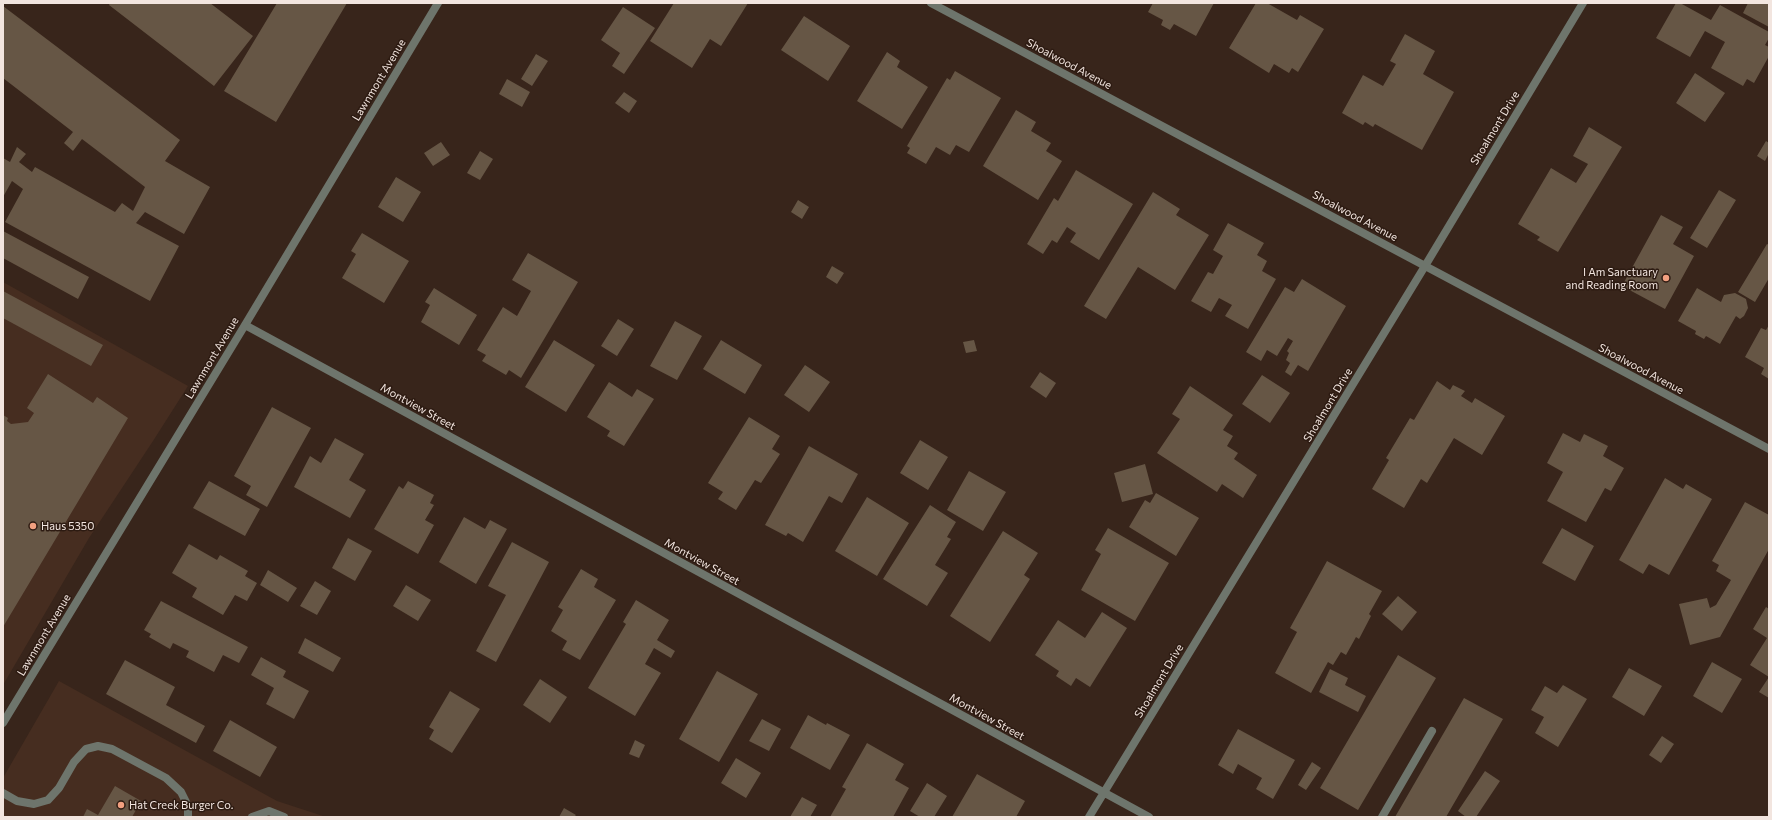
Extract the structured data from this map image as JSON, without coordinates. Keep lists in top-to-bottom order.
{
  "streets": {
    "street": [
      "Shoalwood Avenue",
      "Lawnmont Avenue",
      "Shoalmont Drive",
      "Montview Street"
    ]
  },
  "crossings": [
    ["Shoalwood Avenue", "Shoalmont Drive"],
    ["Lawnmont Avenue", "Montview Street"],
    ["Shoalmont Drive", "Montview Street"]
  ],
  "places": ["I Am Sanctuary and Reading Room", "Haus 5350", "Hat Creek Burger Co."]
}
